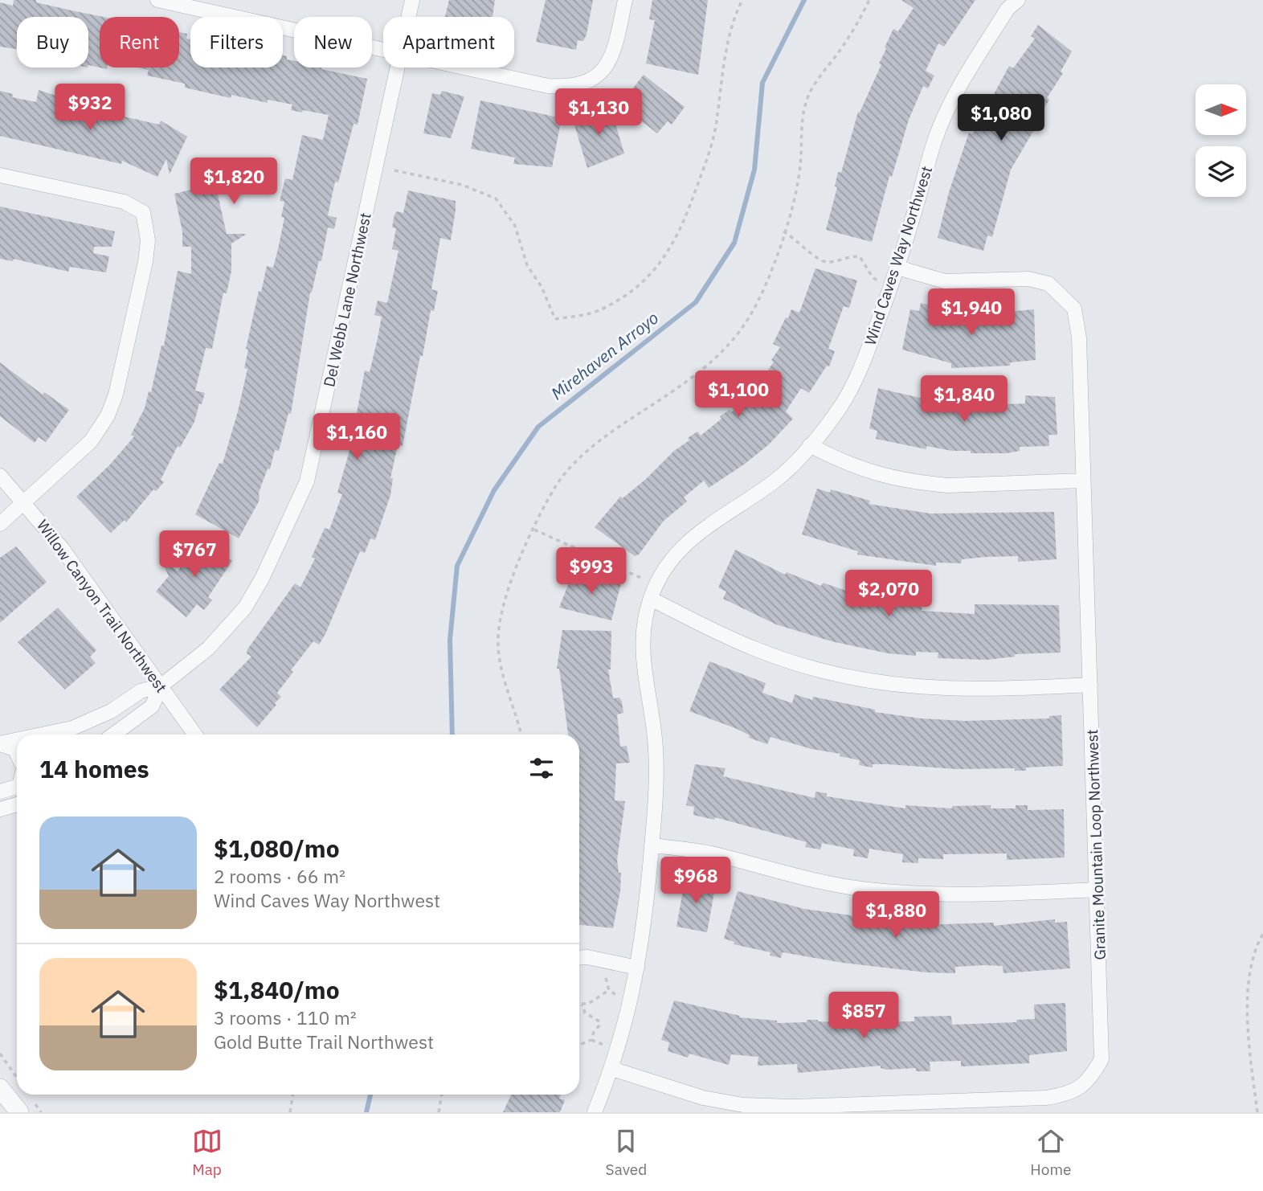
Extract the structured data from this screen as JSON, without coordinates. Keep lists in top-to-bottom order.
{
  "streets": {
    "street": [
      "Wind Caves Way Northwest",
      "Del Webb Lane Northwest",
      "Willow Canyon Trail Northwest",
      "Granite Mountain Loop Northwest"
    ]
  },
  "crossings": [
    ["Wind Caves Way Northwest", "Granite Mountain Loop Northwest"],
    ["Del Webb Lane Northwest", "Willow Canyon Trail Northwest"]
  ],
  "water": ["Mirehaven Arroyo"],
  "north": "right",
  "page": {
    "chip": [
      "Buy",
      "Rent",
      "Filters",
      "New",
      "Apartment"
    ],
    "price": [
      "$932",
      "$1,130",
      "$1,080",
      "$1,820",
      "$1,940",
      "$1,100",
      "$1,840",
      "$1,160",
      "$767",
      "$993",
      "$2,070",
      "$968",
      "$1,880",
      "$857"
    ],
    "heading": "14 homes",
    "list": [
      {
        "name": "$1,080/mo",
        "note": "2 rooms · 66 m² · Wind Caves Way Northwest"
      },
      {
        "name": "$1,840/mo",
        "note": "3 rooms · 110 m² · Gold Butte Trail Northwest"
      }
    ],
    "tabs": ["Map", "Saved", "Home"]
  }
}
